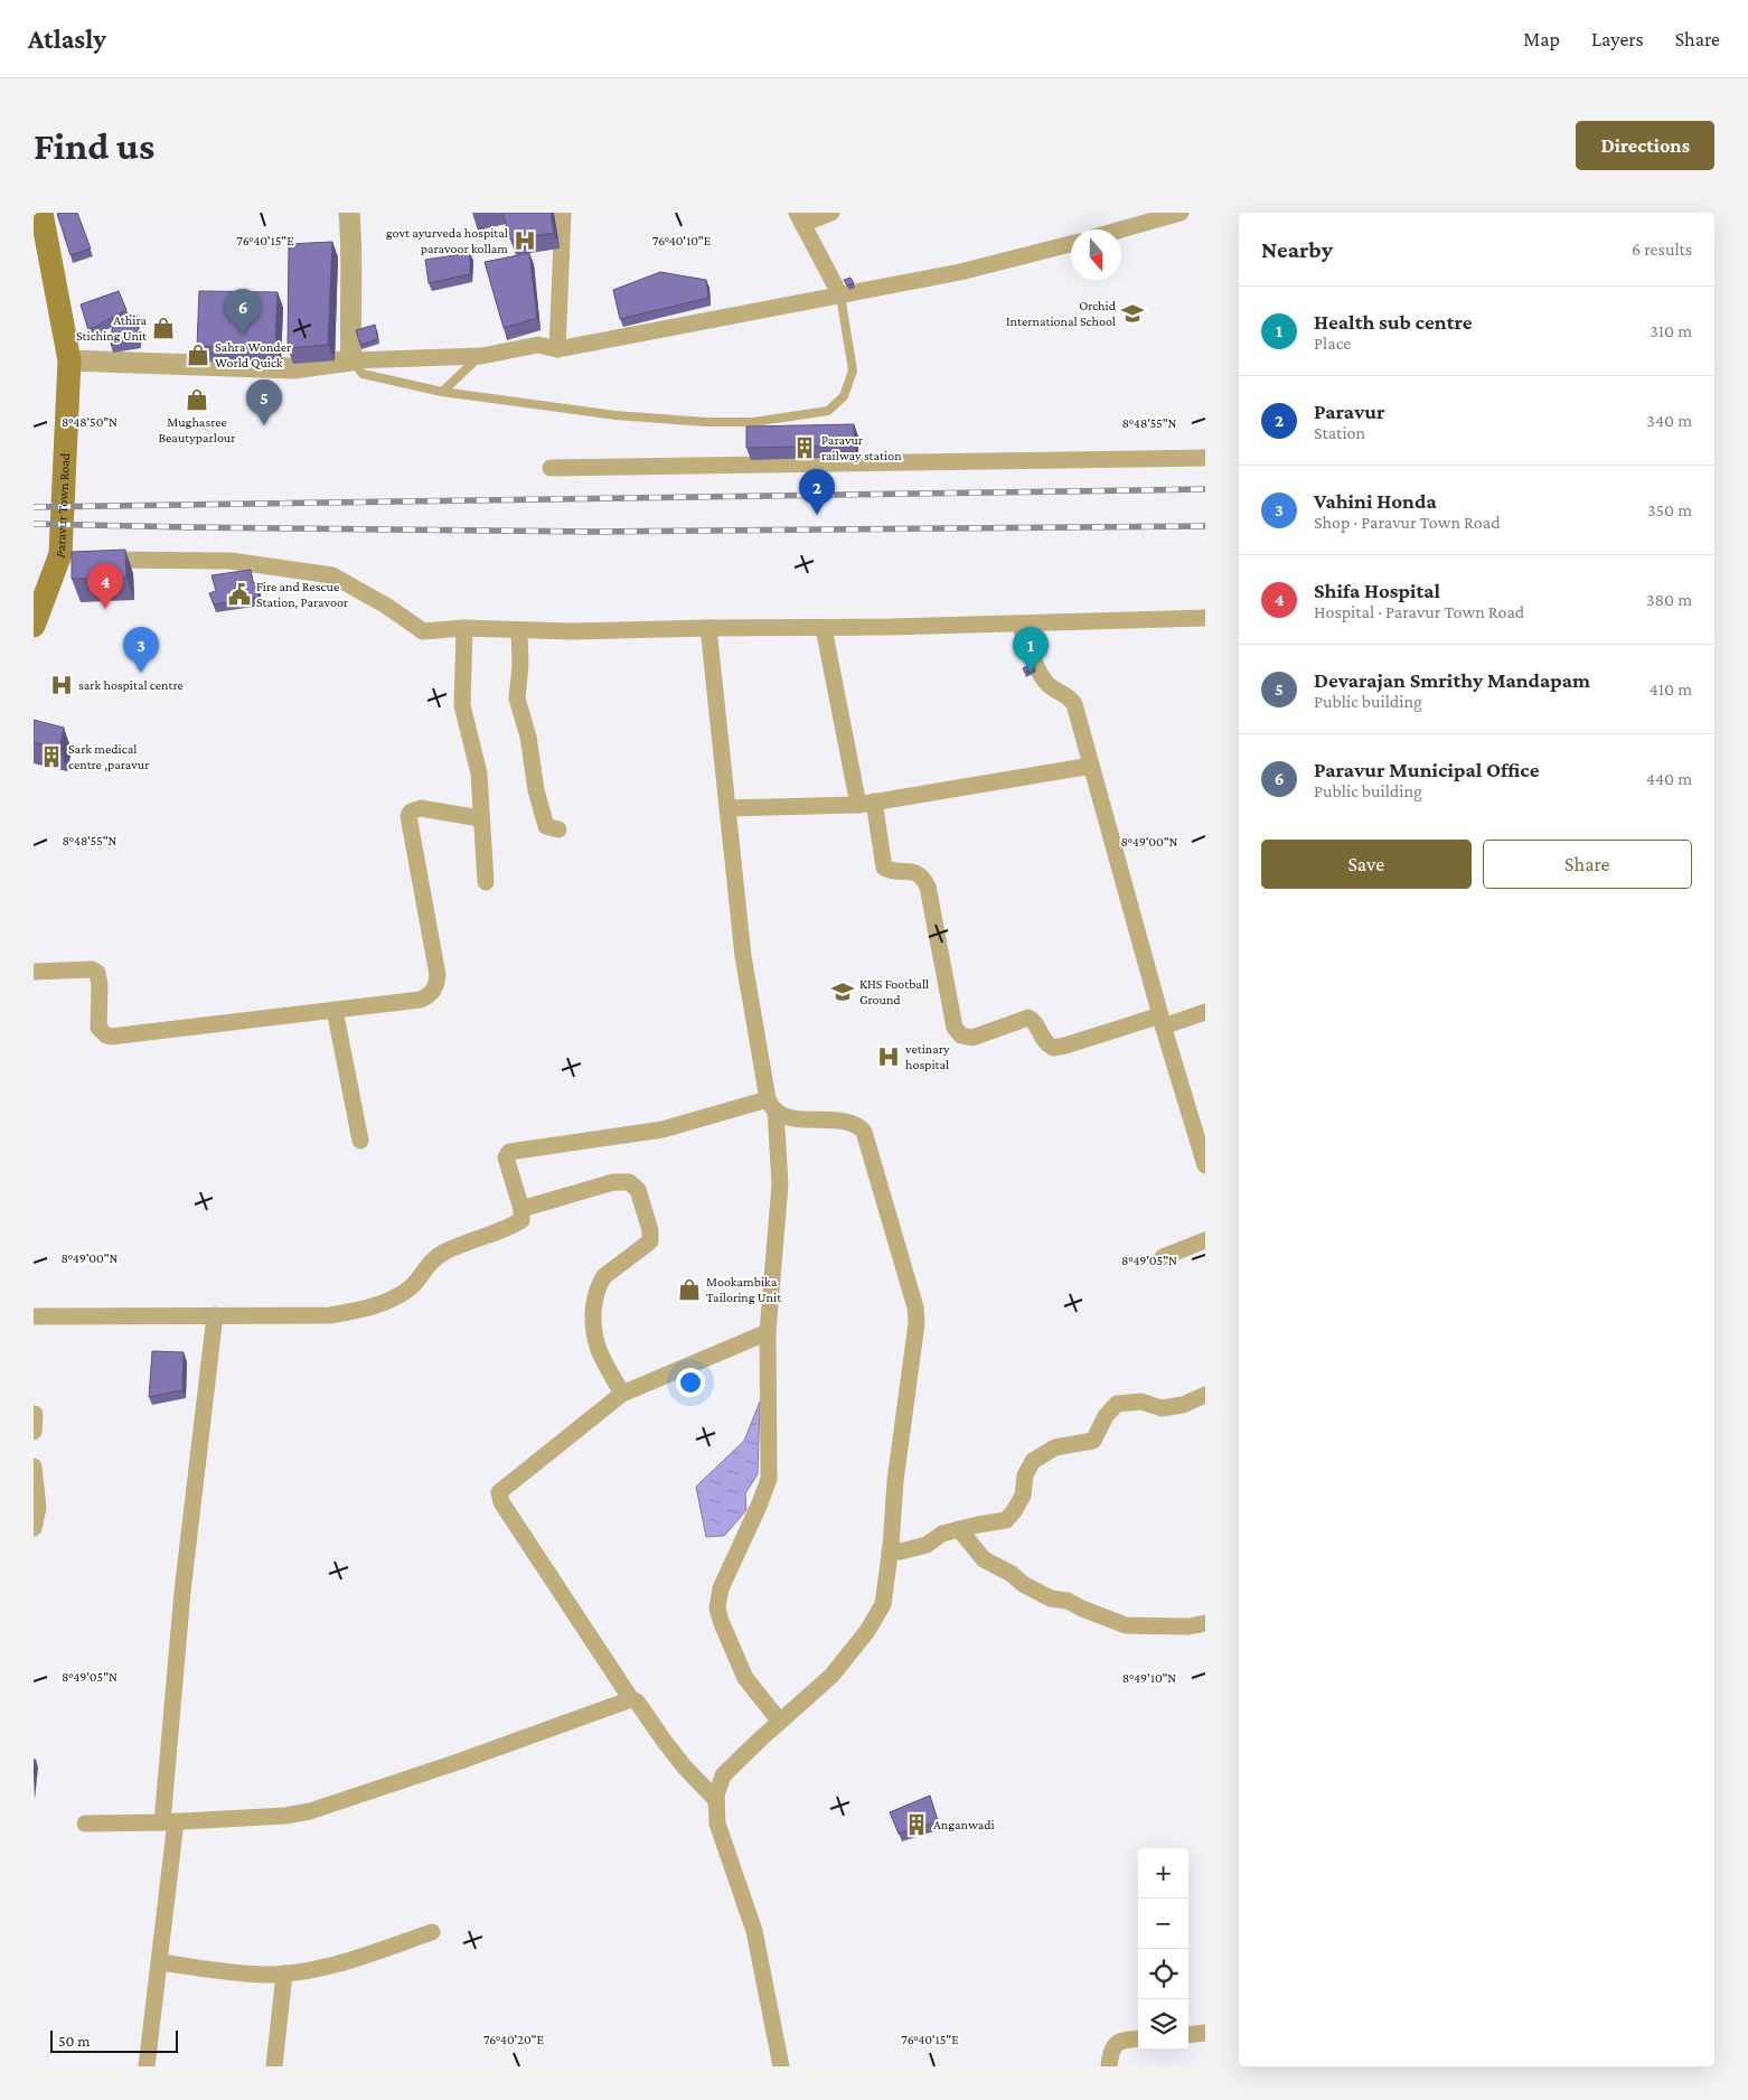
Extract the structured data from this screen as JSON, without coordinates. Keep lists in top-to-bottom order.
{
  "streets": {
    "main road": ["Paravur Town Road"]
  },
  "places": {
    "hospital": ["govt ayurveda hospital paravoor kollam", "sark hospital centre", "vetinary hospital"],
    "school or university": ["Orchid International School", "KHS Football Ground"],
    "shop": [
      "Athira Stiching Unit",
      "Sahra Wonder World Quick",
      "Mughasree Beautyparlour",
      "Mookambika Tailoring Unit"
    ],
    "building": ["Paravur railway station", "Sark medical centre ,paravur", "Anganwadi"],
    "public building": ["Fire and Rescue Station, Paravoor"]
  },
  "scale_bar": "50 m",
  "north": "bottom",
  "page": {
    "header": "Atlasly",
    "nav": ["Map", "Layers", "Share"],
    "buttons": [
      "Directions",
      ["Save", "Share"]
    ],
    "title": "Find us",
    "heading": ["Nearby", "6 results"],
    "list": [
      {
        "mark": "1",
        "name": "Health sub centre",
        "note": "Place",
        "value": "310 m"
      },
      {
        "mark": "2",
        "name": "Paravur",
        "note": "Station",
        "value": "340 m"
      },
      {
        "mark": "3",
        "name": "Vahini Honda",
        "note": "Shop · Paravur Town Road",
        "value": "350 m"
      },
      {
        "mark": "4",
        "name": "Shifa Hospital",
        "note": "Hospital · Paravur Town Road",
        "value": "380 m"
      },
      {
        "mark": "5",
        "name": "Devarajan Smrithy Mandapam",
        "note": "Public building",
        "value": "410 m"
      },
      {
        "mark": "6",
        "name": "Paravur Municipal Office",
        "note": "Public building",
        "value": "440 m"
      }
    ],
    "pins": [
      "6",
      "5",
      "2",
      "4",
      "1",
      "3"
    ],
    "map_buttons": ["+", "−"],
    "scale": "50 m"
  },
  "coordinates": [
    "76°40'15\"E",
    "76°40'10\"E",
    "8°48'50\"N",
    "8°48'55\"N",
    "8°49'00\"N",
    "8°49'05\"N",
    "8°49'10\"N",
    "76°40'20\"E"
  ]
}
